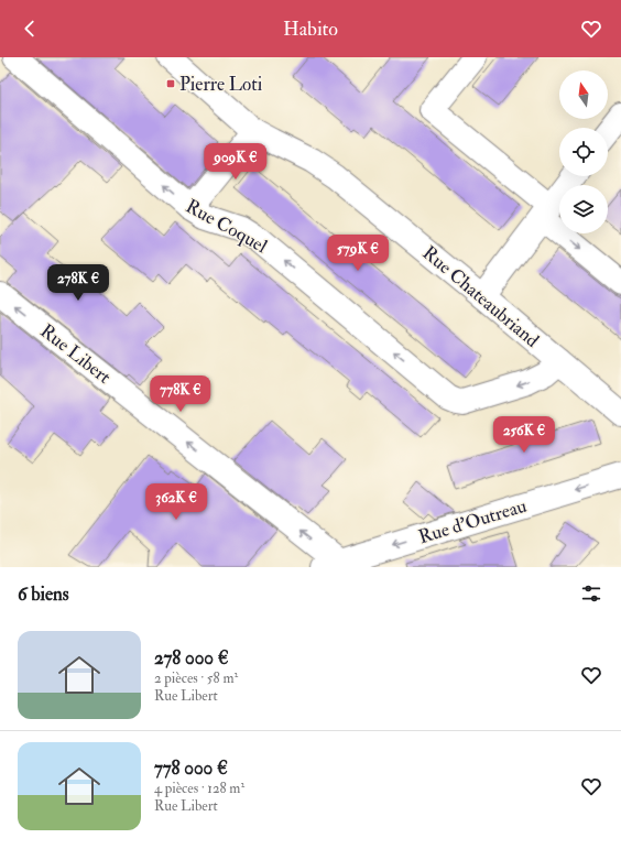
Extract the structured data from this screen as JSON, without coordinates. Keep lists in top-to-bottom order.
{
  "streets": {
    "street": [
      "Rue Coquel",
      "Rue Chateaubriand",
      "Rue Libert",
      "Rue d'Outreau"
    ]
  },
  "crossings": [
    ["Rue Coquel", "Rue Chateaubriand"],
    ["Rue Libert", "Rue d'Outreau"]
  ],
  "one_way": ["Rue Coquel", "Rue Libert", "Rue d'Outreau"],
  "places": {
    "transit": ["Pierre Loti"]
  },
  "north": "top",
  "page": {
    "header": "Habito",
    "price": [
      "909K €",
      "579K €",
      "278K €",
      "778K €",
      "256K €",
      "362K €"
    ],
    "heading": "6 biens",
    "list": [
      {
        "name": "278 000 €",
        "note": "2 pièces · 58 m² · Rue Libert"
      },
      {
        "name": "778 000 €",
        "note": "4 pièces · 128 m² · Rue Libert"
      }
    ]
  }
}
